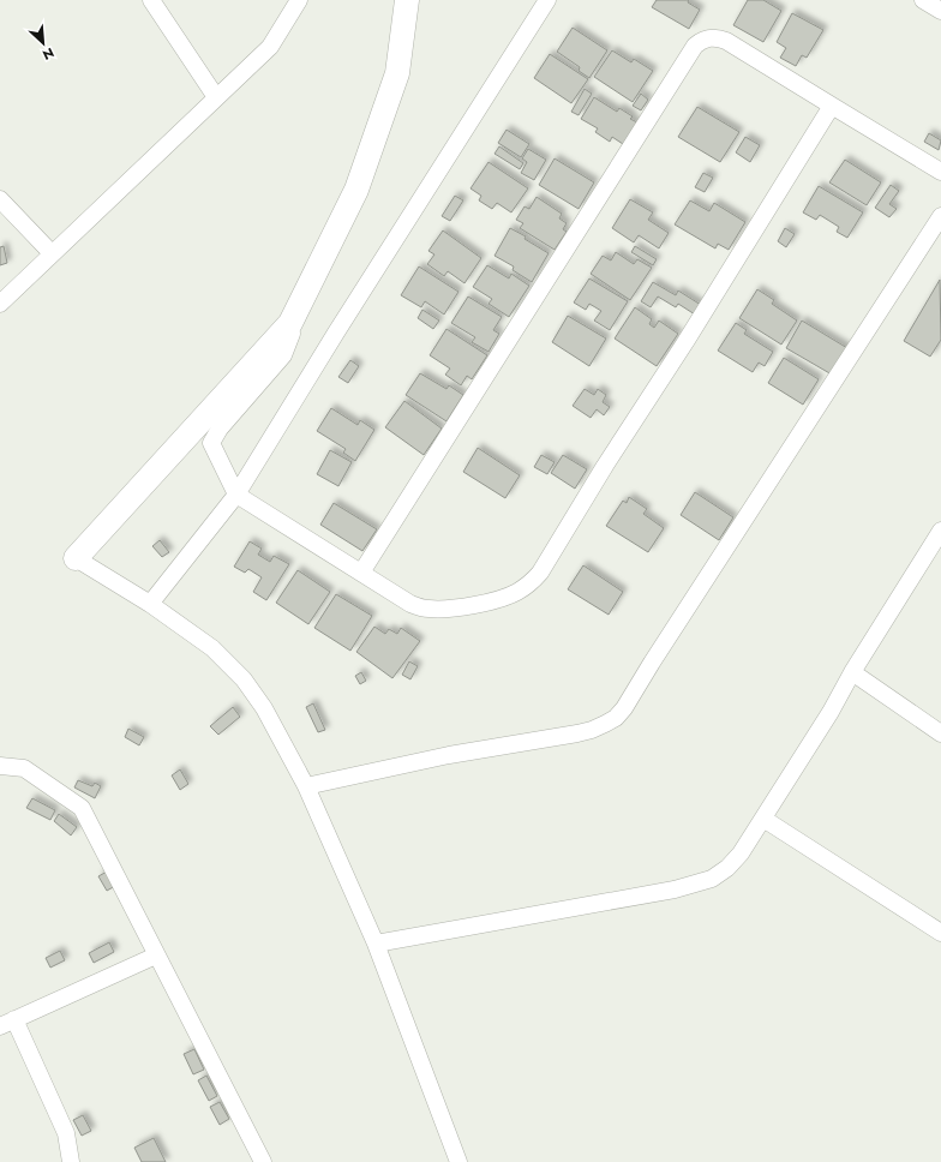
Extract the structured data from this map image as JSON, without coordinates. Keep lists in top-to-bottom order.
{
  "north": "bottom right"
}
